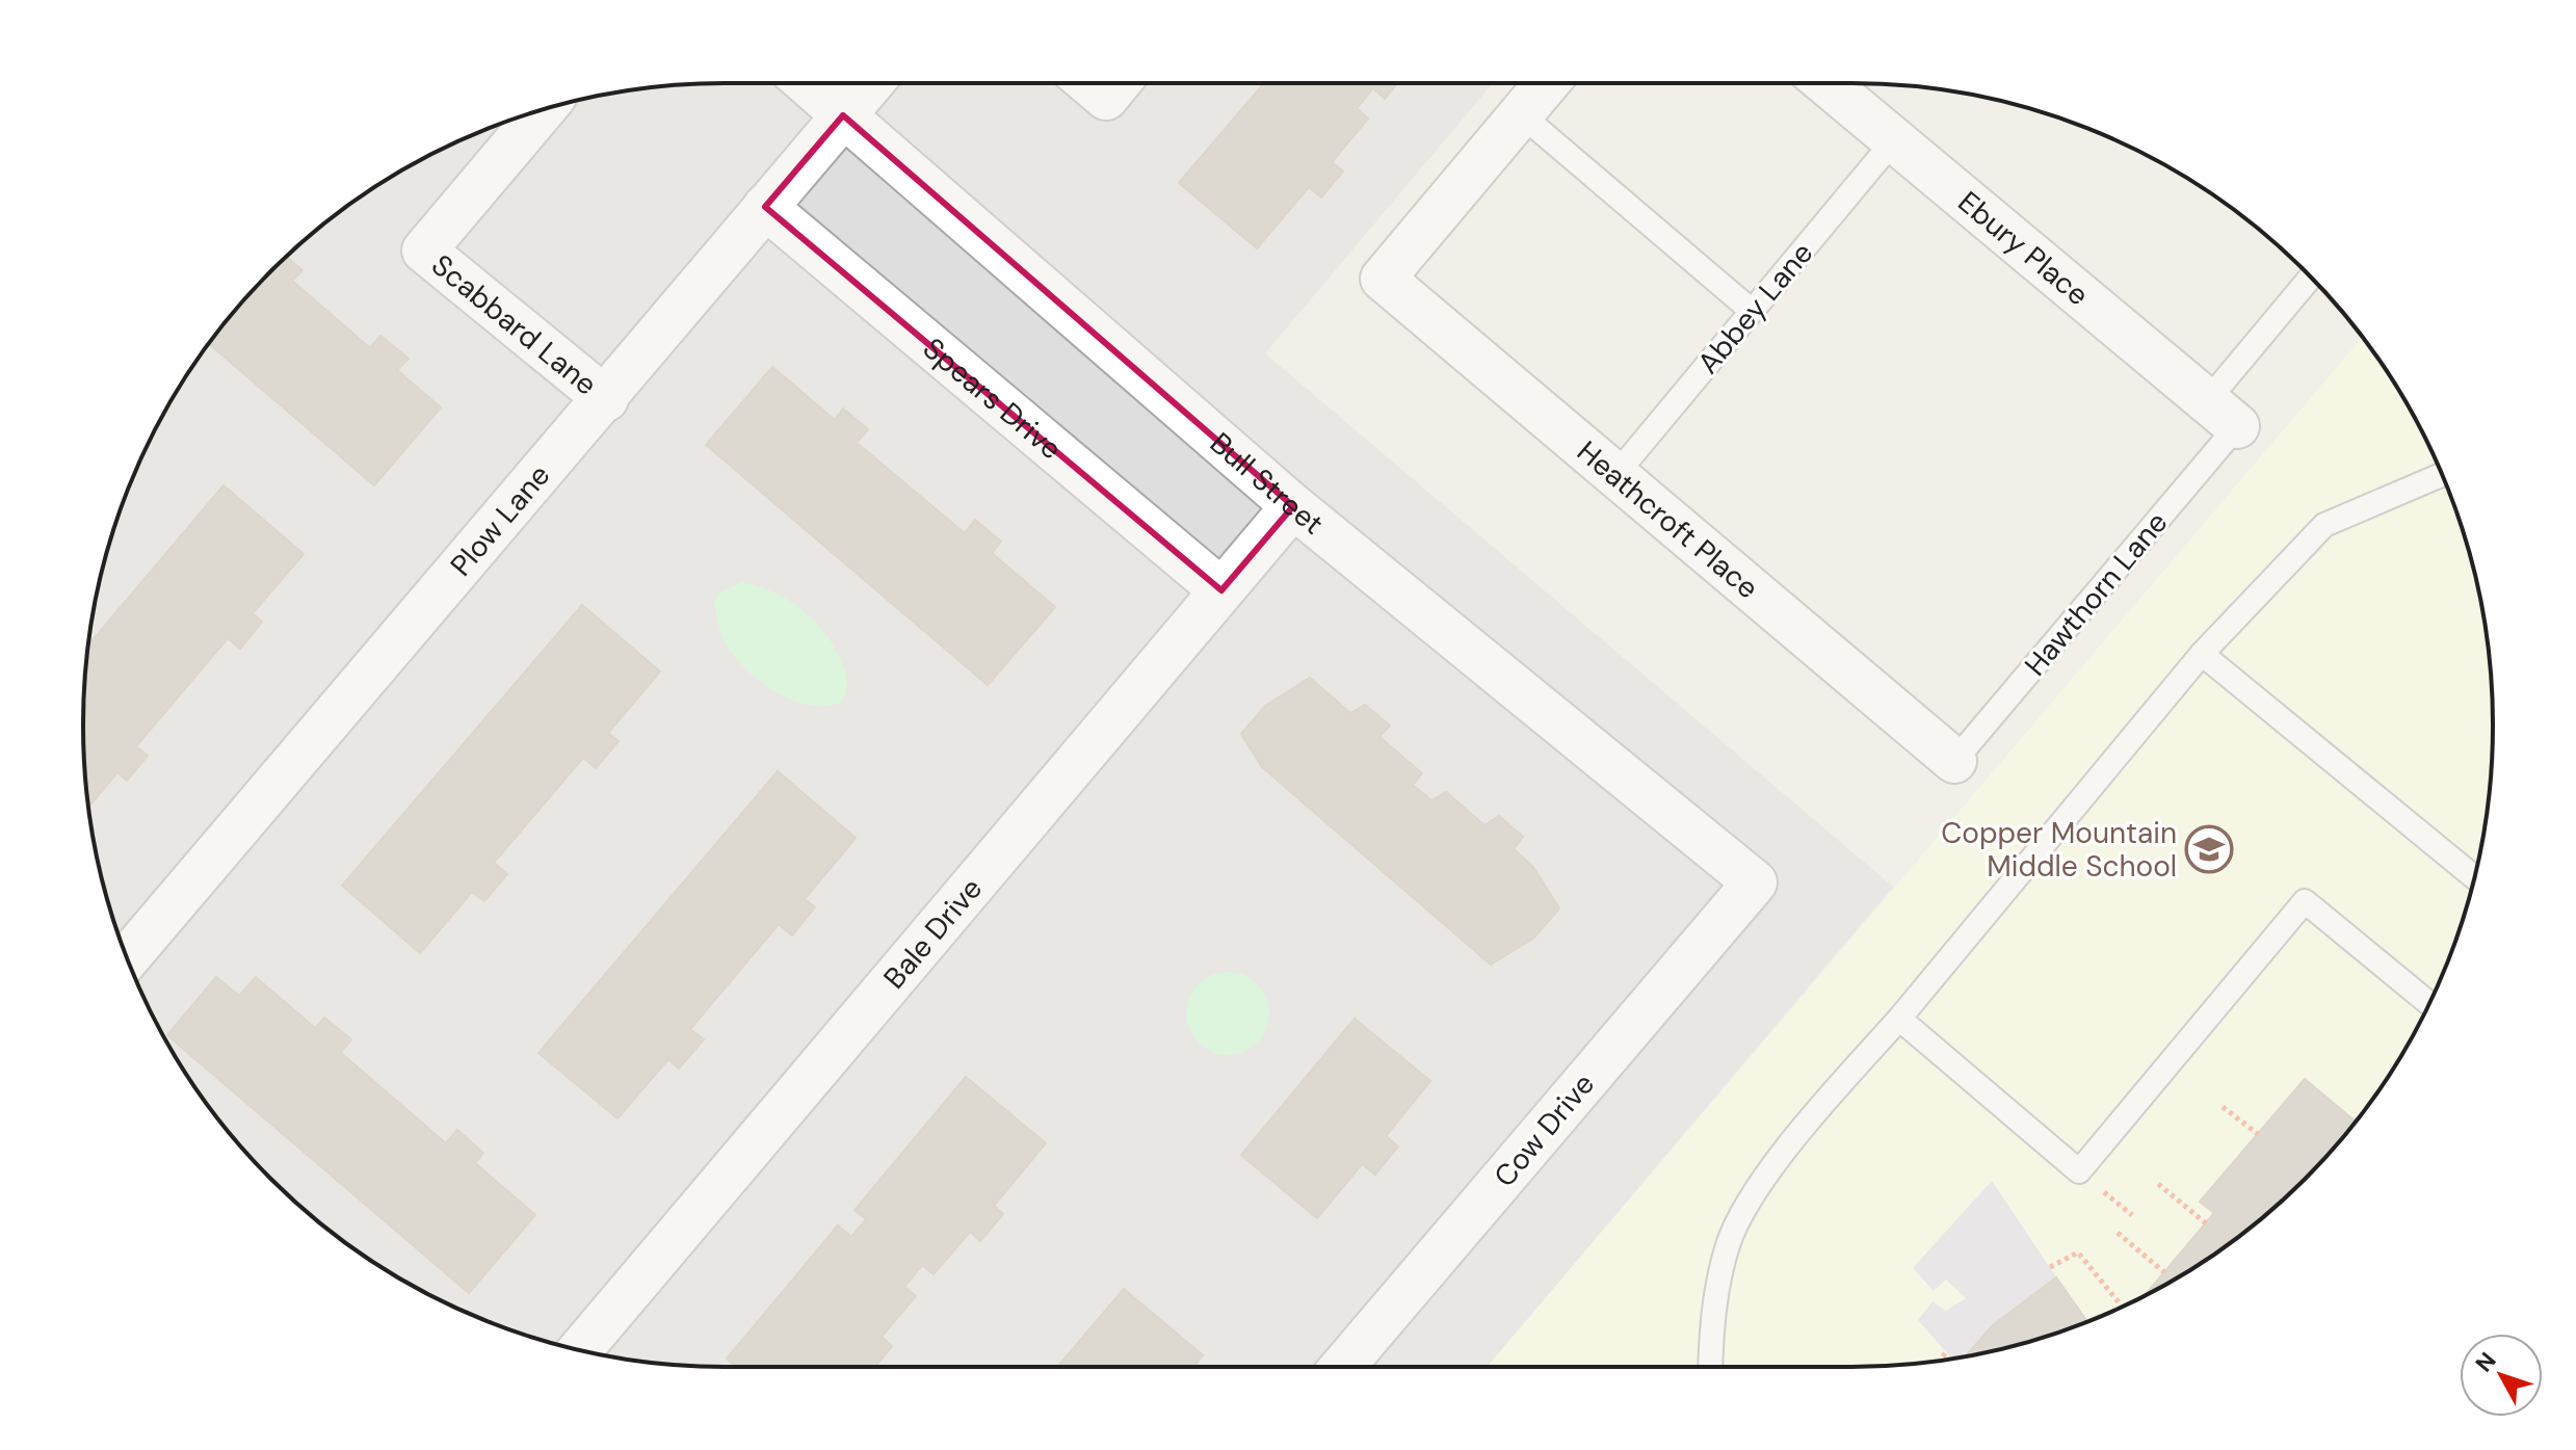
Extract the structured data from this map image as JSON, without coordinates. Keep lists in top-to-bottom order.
{
  "streets": {
    "street": [
      "Ebury Place",
      "Scabbard Lane",
      "Spears Drive",
      "Bull Street",
      "Heathcroft Place",
      "Plow Lane",
      "Bale Drive",
      "Cow Drive"
    ],
    "lane": ["Abbey Lane", "Hawthorn Lane"]
  },
  "crossings": [
    ["Ebury Place", "Abbey Lane"],
    ["Ebury Place", "Hawthorn Lane"],
    ["Abbey Lane", "Heathcroft Place"],
    ["Scabbard Lane", "Plow Lane"],
    ["Spears Drive", "Plow Lane"],
    ["Spears Drive", "Bale Drive"],
    ["Bull Street", "Plow Lane"],
    ["Bull Street", "Bale Drive"],
    ["Bull Street", "Cow Drive"],
    ["Heathcroft Place", "Hawthorn Lane"]
  ],
  "places": {
    "school or university": ["Copper Mountain Middle School"]
  },
  "north": "top left"
}
